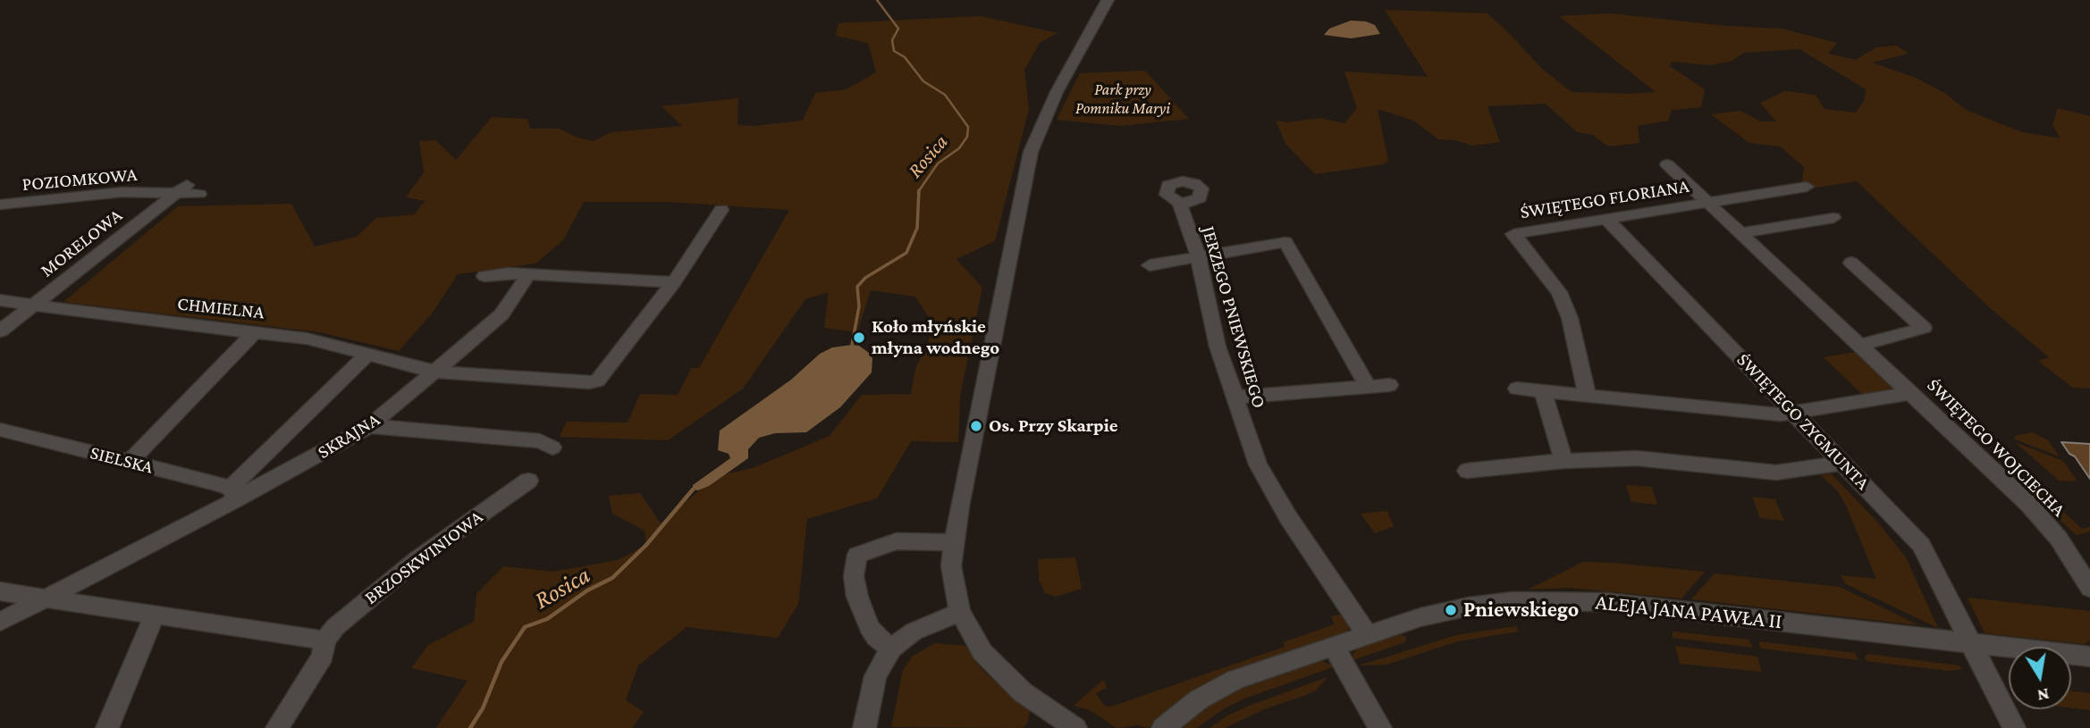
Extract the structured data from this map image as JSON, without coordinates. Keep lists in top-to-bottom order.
{
  "streets": {
    "street": [
      "POZIOMKOWA",
      "ŚWIĘTEGO FLORIANA",
      "MORELOWA",
      "CHMIELNA",
      "JERZEGO PNIEWSKIEGO",
      "ŚWIĘTEGO ZYGMUNTA",
      "SKRAJNA",
      "ŚWIĘTEGO WOJCIECHA",
      "SIELSKA",
      "BRZOSKWINIOWA",
      "ALEJA JANA PAWŁA II"
    ]
  },
  "crossings": [
    ["POZIOMKOWA", "MORELOWA"],
    ["ŚWIĘTEGO FLORIANA", "ŚWIĘTEGO ZYGMUNTA"],
    ["ŚWIĘTEGO FLORIANA", "ŚWIĘTEGO WOJCIECHA"],
    ["MORELOWA", "CHMIELNA"],
    ["CHMIELNA", "SKRAJNA"],
    ["JERZEGO PNIEWSKIEGO", "ALEJA JANA PAWŁA II"],
    ["ŚWIĘTEGO ZYGMUNTA", "ALEJA JANA PAWŁA II"],
    ["SKRAJNA", "SIELSKA"]
  ],
  "water": ["Rosica"],
  "parks": ["Park przy Pomniku Maryi"],
  "places": ["Koło młyńskie młyna wodnego", "Os. Przy Skarpie", "Pniewskiego"],
  "north": "bottom"
}
